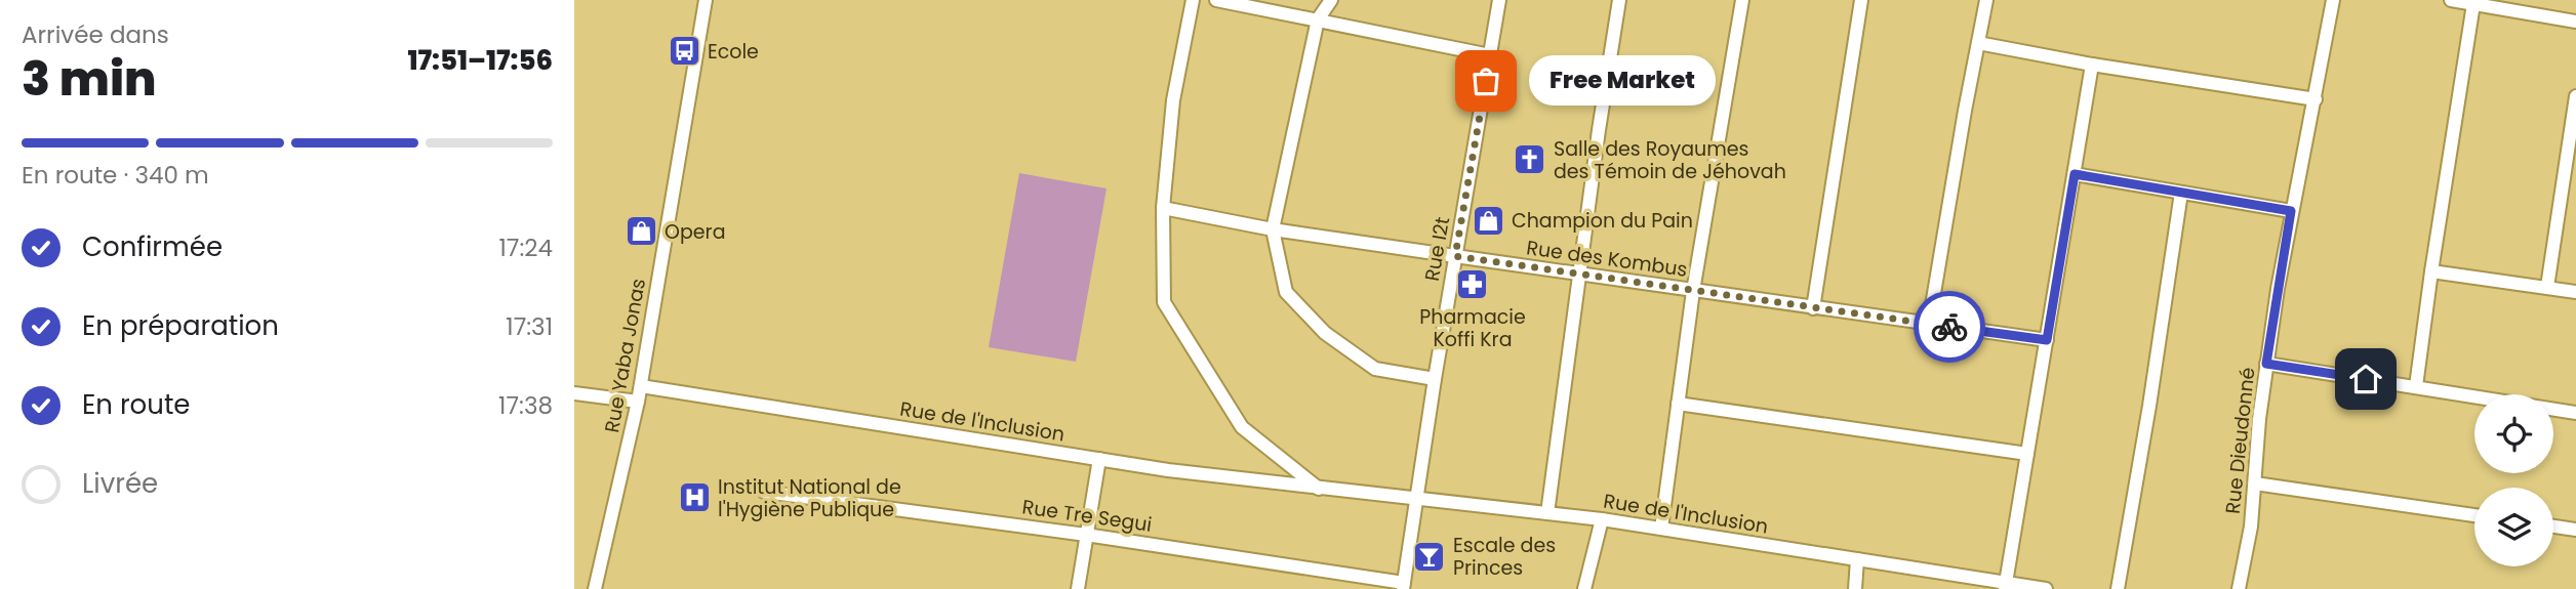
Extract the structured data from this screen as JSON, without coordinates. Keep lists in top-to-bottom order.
{
  "streets": {
    "street": [
      "Rue I2t",
      "Rue des Kombus",
      "Rue Yaba Jonas",
      "Rue de l'Inclusion",
      "Rue Dieudonné",
      "Rue Tre Segui"
    ]
  },
  "crossings": [
    ["Rue I2t", "Rue des Kombus"],
    ["Rue I2t", "Rue de l'Inclusion"],
    ["Rue I2t", "Rue Tre Segui"],
    ["Rue Yaba Jonas", "Rue de l'Inclusion"]
  ],
  "places": {
    "bus stop": ["Ecole"],
    "other": ["Free Market"],
    "church": ["Salle des Royaumes des Témoin de Jéhovah"],
    "shop": ["Champion du Pain", "Opera"],
    "pharmacy": ["Pharmacie Koffi Kra"],
    "hospital": ["Institut National de l'Hygiène Publique"],
    "bar": ["Escale des Princes"]
  },
  "page": {
    "heading": ["3 min", "Arrivée dans", "17:51–17:56"],
    "bubble": "Free Market",
    "bar": "En route · 340 m",
    "list": [
      ["Confirmée", "17:24"],
      ["En préparation", "17:31"],
      ["En route", "17:38"],
      "Livrée"
    ]
  }
}
